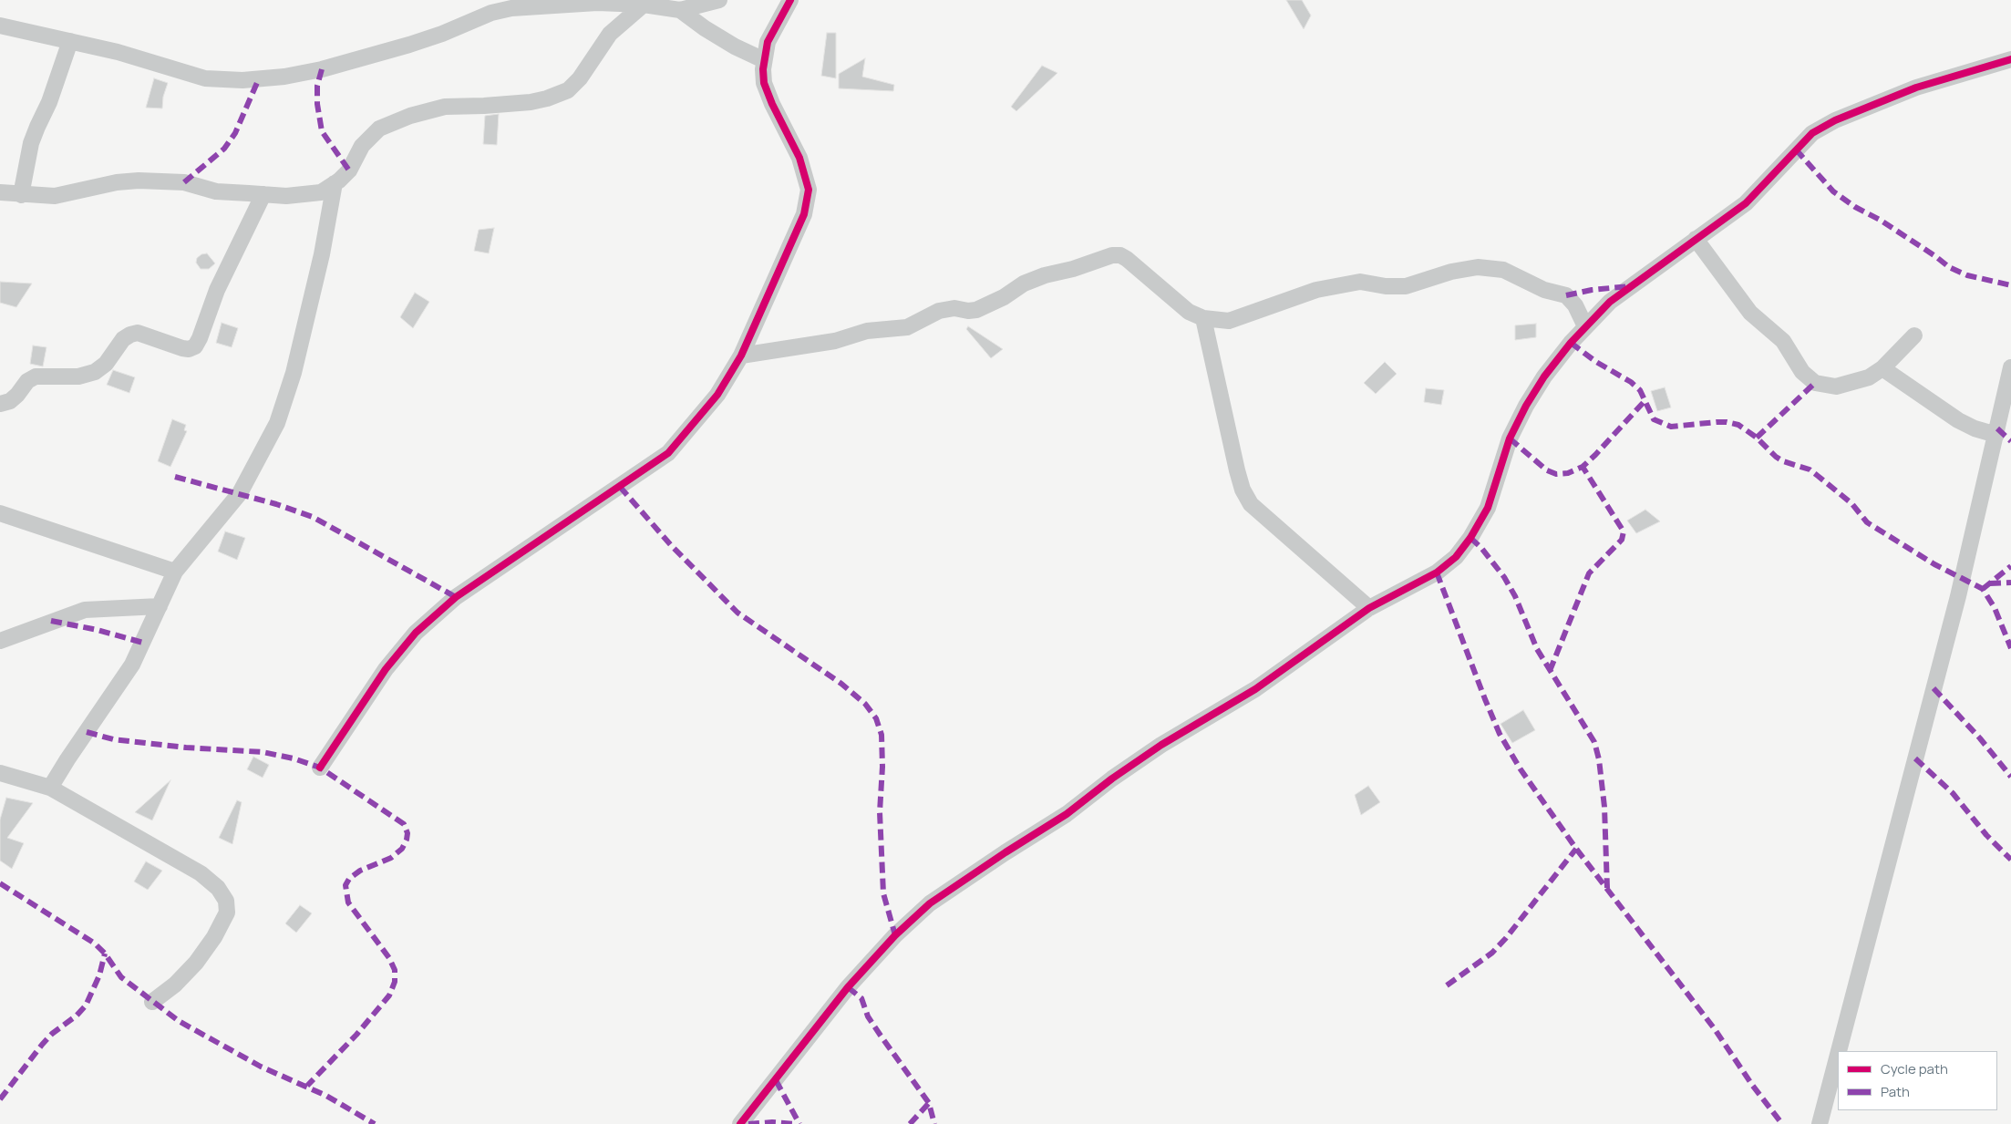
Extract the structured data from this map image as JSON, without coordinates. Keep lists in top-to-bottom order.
{
  "legend": ["Cycle path", "Path"]
}
